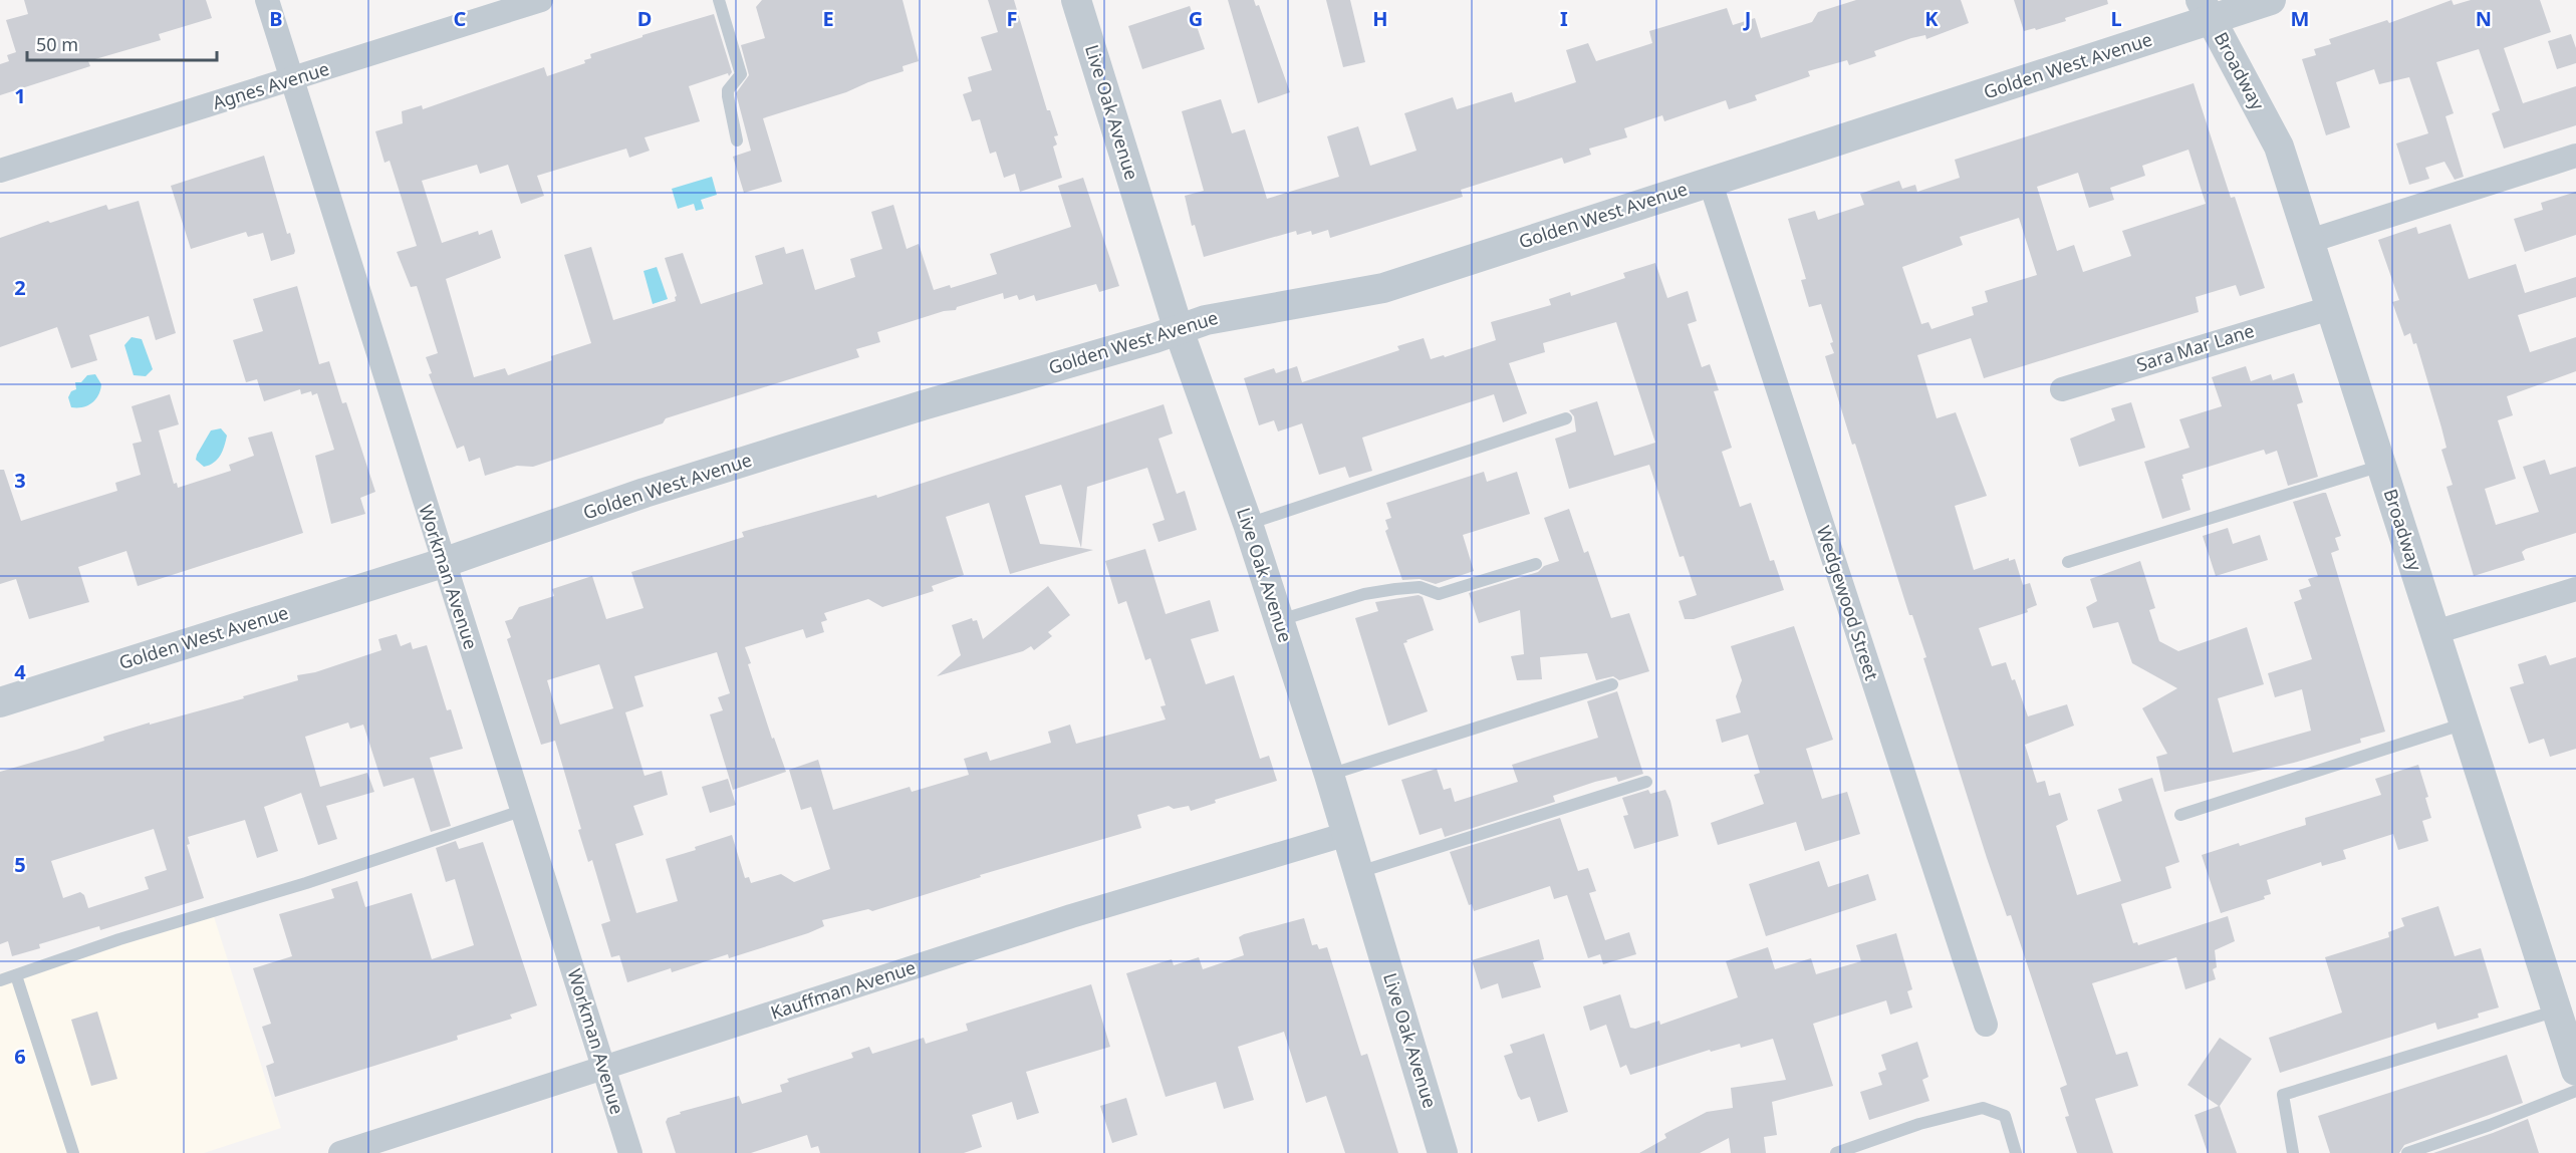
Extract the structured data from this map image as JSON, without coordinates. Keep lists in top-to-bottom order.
{
  "streets": {
    "street": [
      "Golden West Avenue",
      "Broadway",
      "Agnes Avenue",
      "Live Oak Avenue",
      "Sara Mar Lane",
      "Workman Avenue",
      "Wedgewood Street",
      "Kauffman Avenue"
    ]
  },
  "crossings": [
    ["Golden West Avenue", "Broadway"],
    ["Golden West Avenue", "Live Oak Avenue"],
    ["Golden West Avenue", "Workman Avenue"],
    ["Golden West Avenue", "Wedgewood Street"],
    ["Broadway", "Sara Mar Lane"],
    ["Agnes Avenue", "Workman Avenue"],
    ["Live Oak Avenue", "Kauffman Avenue"],
    ["Workman Avenue", "Kauffman Avenue"]
  ],
  "scale_bar": "50 m",
  "grid": {
    "columns": [
      "B",
      "C",
      "D",
      "E",
      "F",
      "G",
      "H",
      "I",
      "J",
      "K",
      "L",
      "M",
      "N"
    ],
    "rows": [
      "1",
      "2",
      "3",
      "4",
      "5",
      "6"
    ]
  }
}
